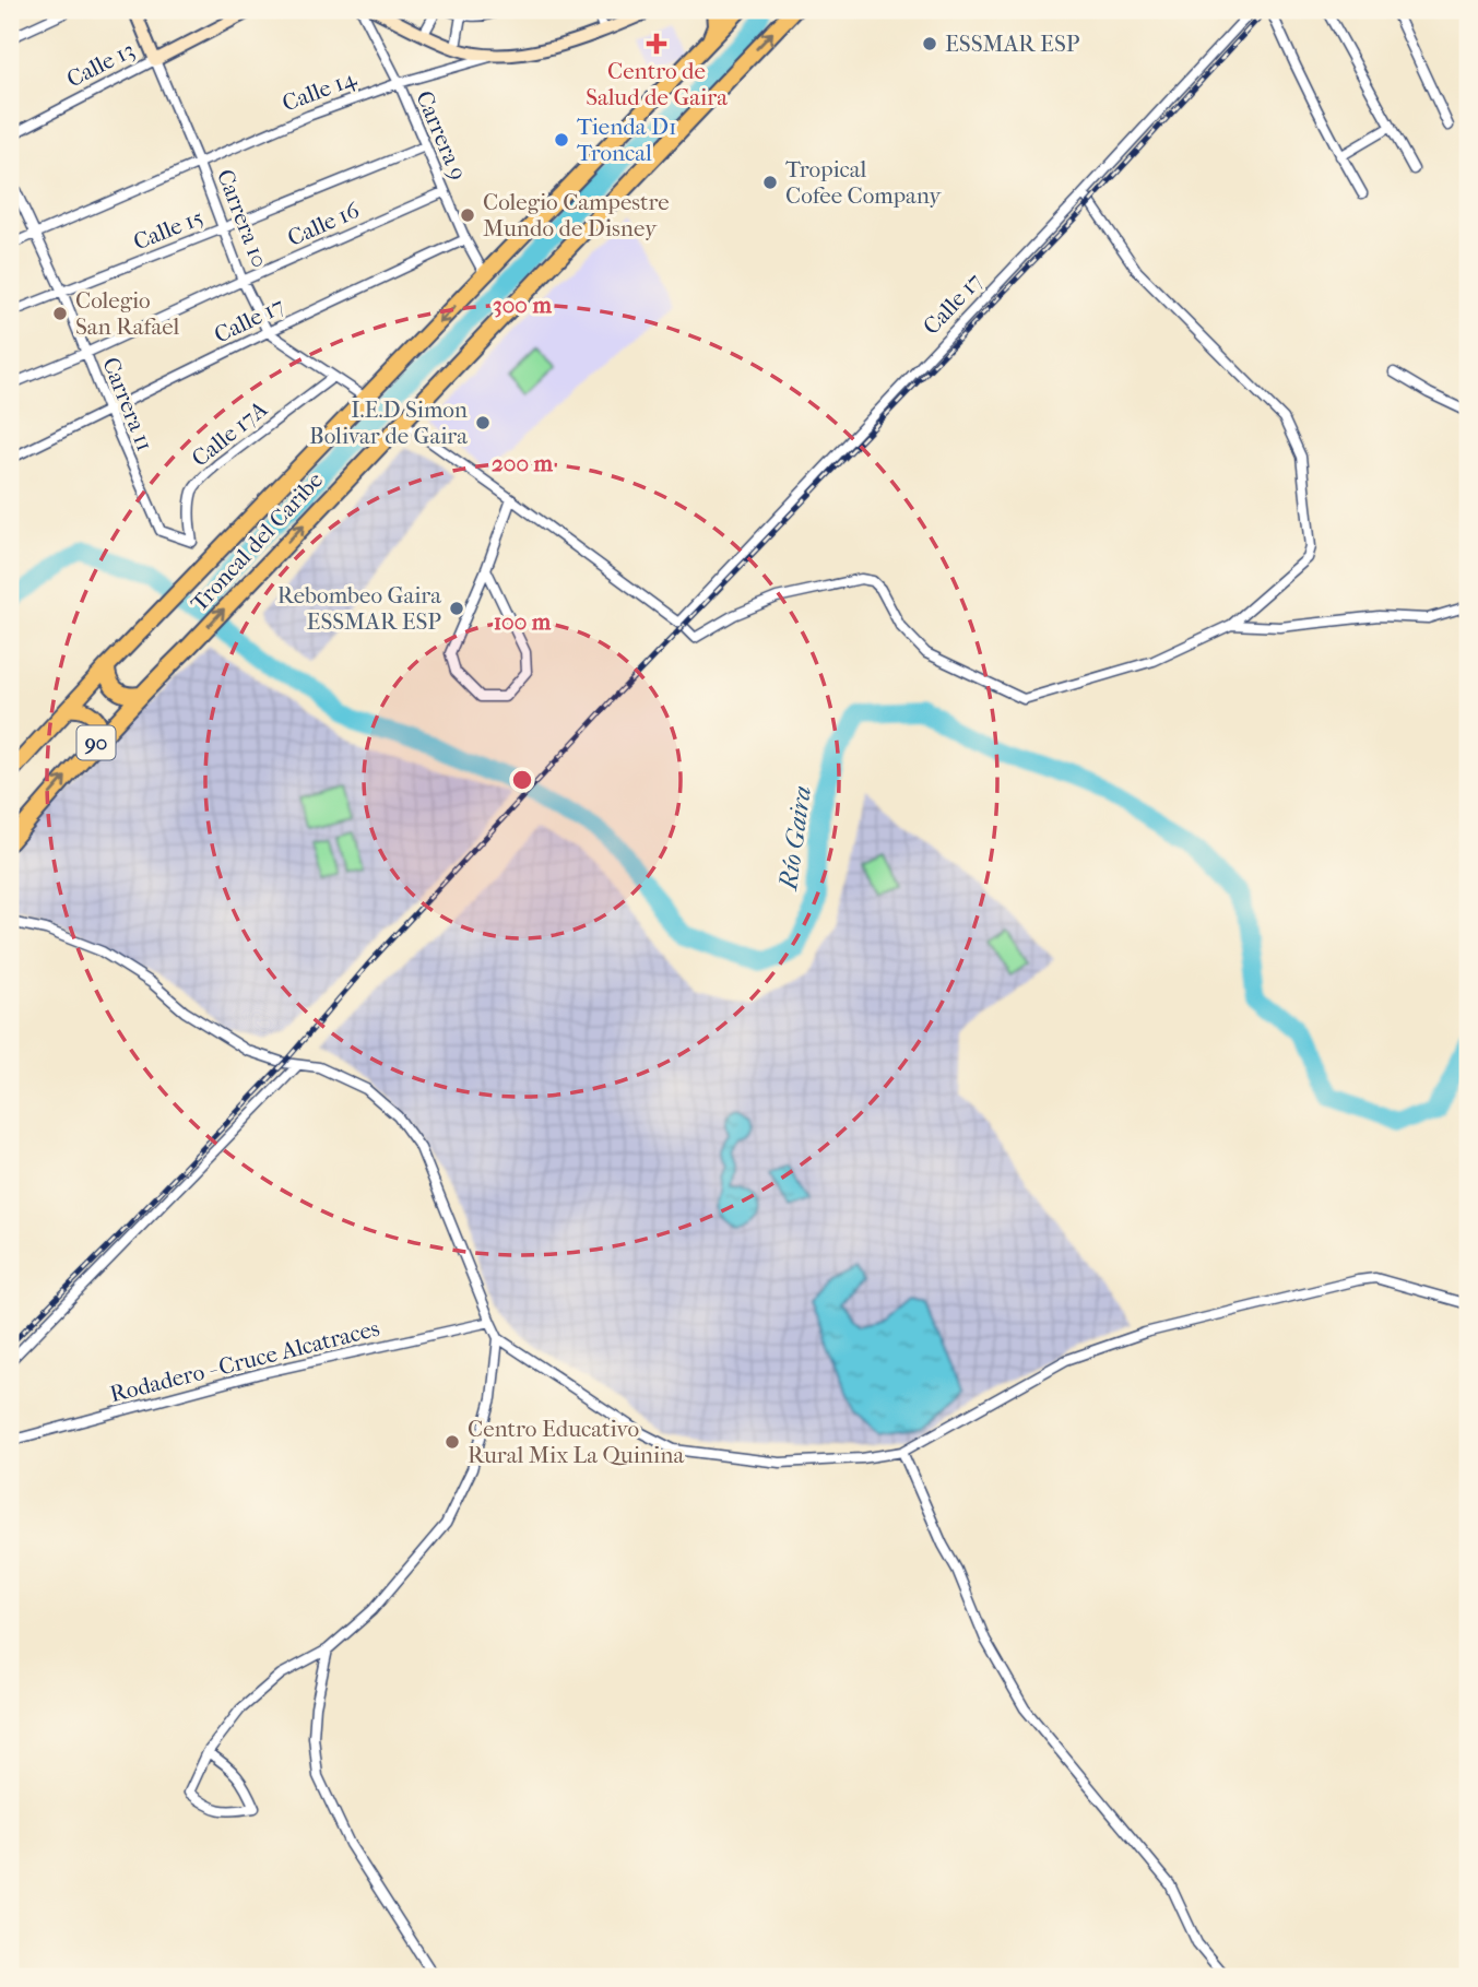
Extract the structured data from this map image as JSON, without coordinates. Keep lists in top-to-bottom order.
{
  "streets": {
    "highway": ["Troncal del Caribe", "90"],
    "main road": ["Calle 13", "Calle 14", "Carrera 10"],
    "street": [
      "Carrera 9",
      "Calle 16",
      "Calle 15",
      "Calle 17",
      "Carrera 11",
      "Calle 17A",
      "Rodadero - Cruce Alcatraces"
    ]
  },
  "crossings": [
    ["Calle 13", "Carrera 10"],
    ["Calle 14", "Carrera 9"],
    ["Calle 14", "Carrera 10"],
    ["Calle 14", "Carrera 11"],
    ["Carrera 9", "Calle 16"],
    ["Carrera 9", "Calle 15"],
    ["Carrera 9", "Calle 17"],
    ["Carrera 9", "Troncal del Caribe"],
    ["Carrera 10", "Calle 16"],
    ["Carrera 10", "Calle 15"],
    ["Carrera 10", "Calle 17"],
    ["Carrera 10", "Calle 17A"],
    ["Carrera 10", "Troncal del Caribe"],
    ["Calle 16", "Carrera 11"],
    ["Calle 15", "Carrera 11"],
    ["Calle 17", "Carrera 11"],
    ["Carrera 11", "Calle 17A"]
  ],
  "water": ["Río Gaira"],
  "places": {
    "health": ["Centro de Salud de Gaira"],
    "other": [
      "ESSMAR ESP",
      "Tienda D1 Troncal",
      "Tropical Cofee Company",
      "Colegio Campestre Mundo de Disney",
      "Colegio San Rafael",
      "I.E.D Simon Bolivar de Gaira",
      "Rebombeo Gaira ESSMAR ESP",
      "Centro Educativo Rural Mix La Quinina"
    ]
  },
  "rings": ["300 m", "200 m", "100 m"]
}
